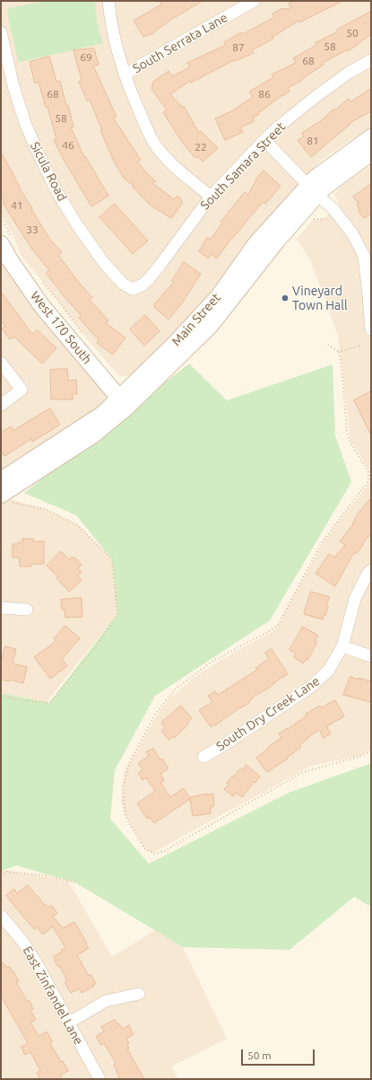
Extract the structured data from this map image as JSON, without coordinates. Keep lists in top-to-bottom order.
{
  "streets": {
    "street": [
      "South Serrata Lane",
      "South Samara Street",
      "Sicula Road",
      "Main Street",
      "West 170 South",
      "South Dry Creek Lane",
      "East Zinfandel Lane"
    ]
  },
  "crossings": [
    ["South Samara Street", "Sicula Road"],
    ["Main Street", "West 170 South"]
  ],
  "places": ["Vineyard Town Hall"],
  "house_numbers": [
    "50",
    "58",
    "87",
    "69",
    "68",
    "68",
    "86",
    "58",
    "81",
    "46",
    "22",
    "41",
    "33"
  ],
  "scale_bar": "50 m"
}
